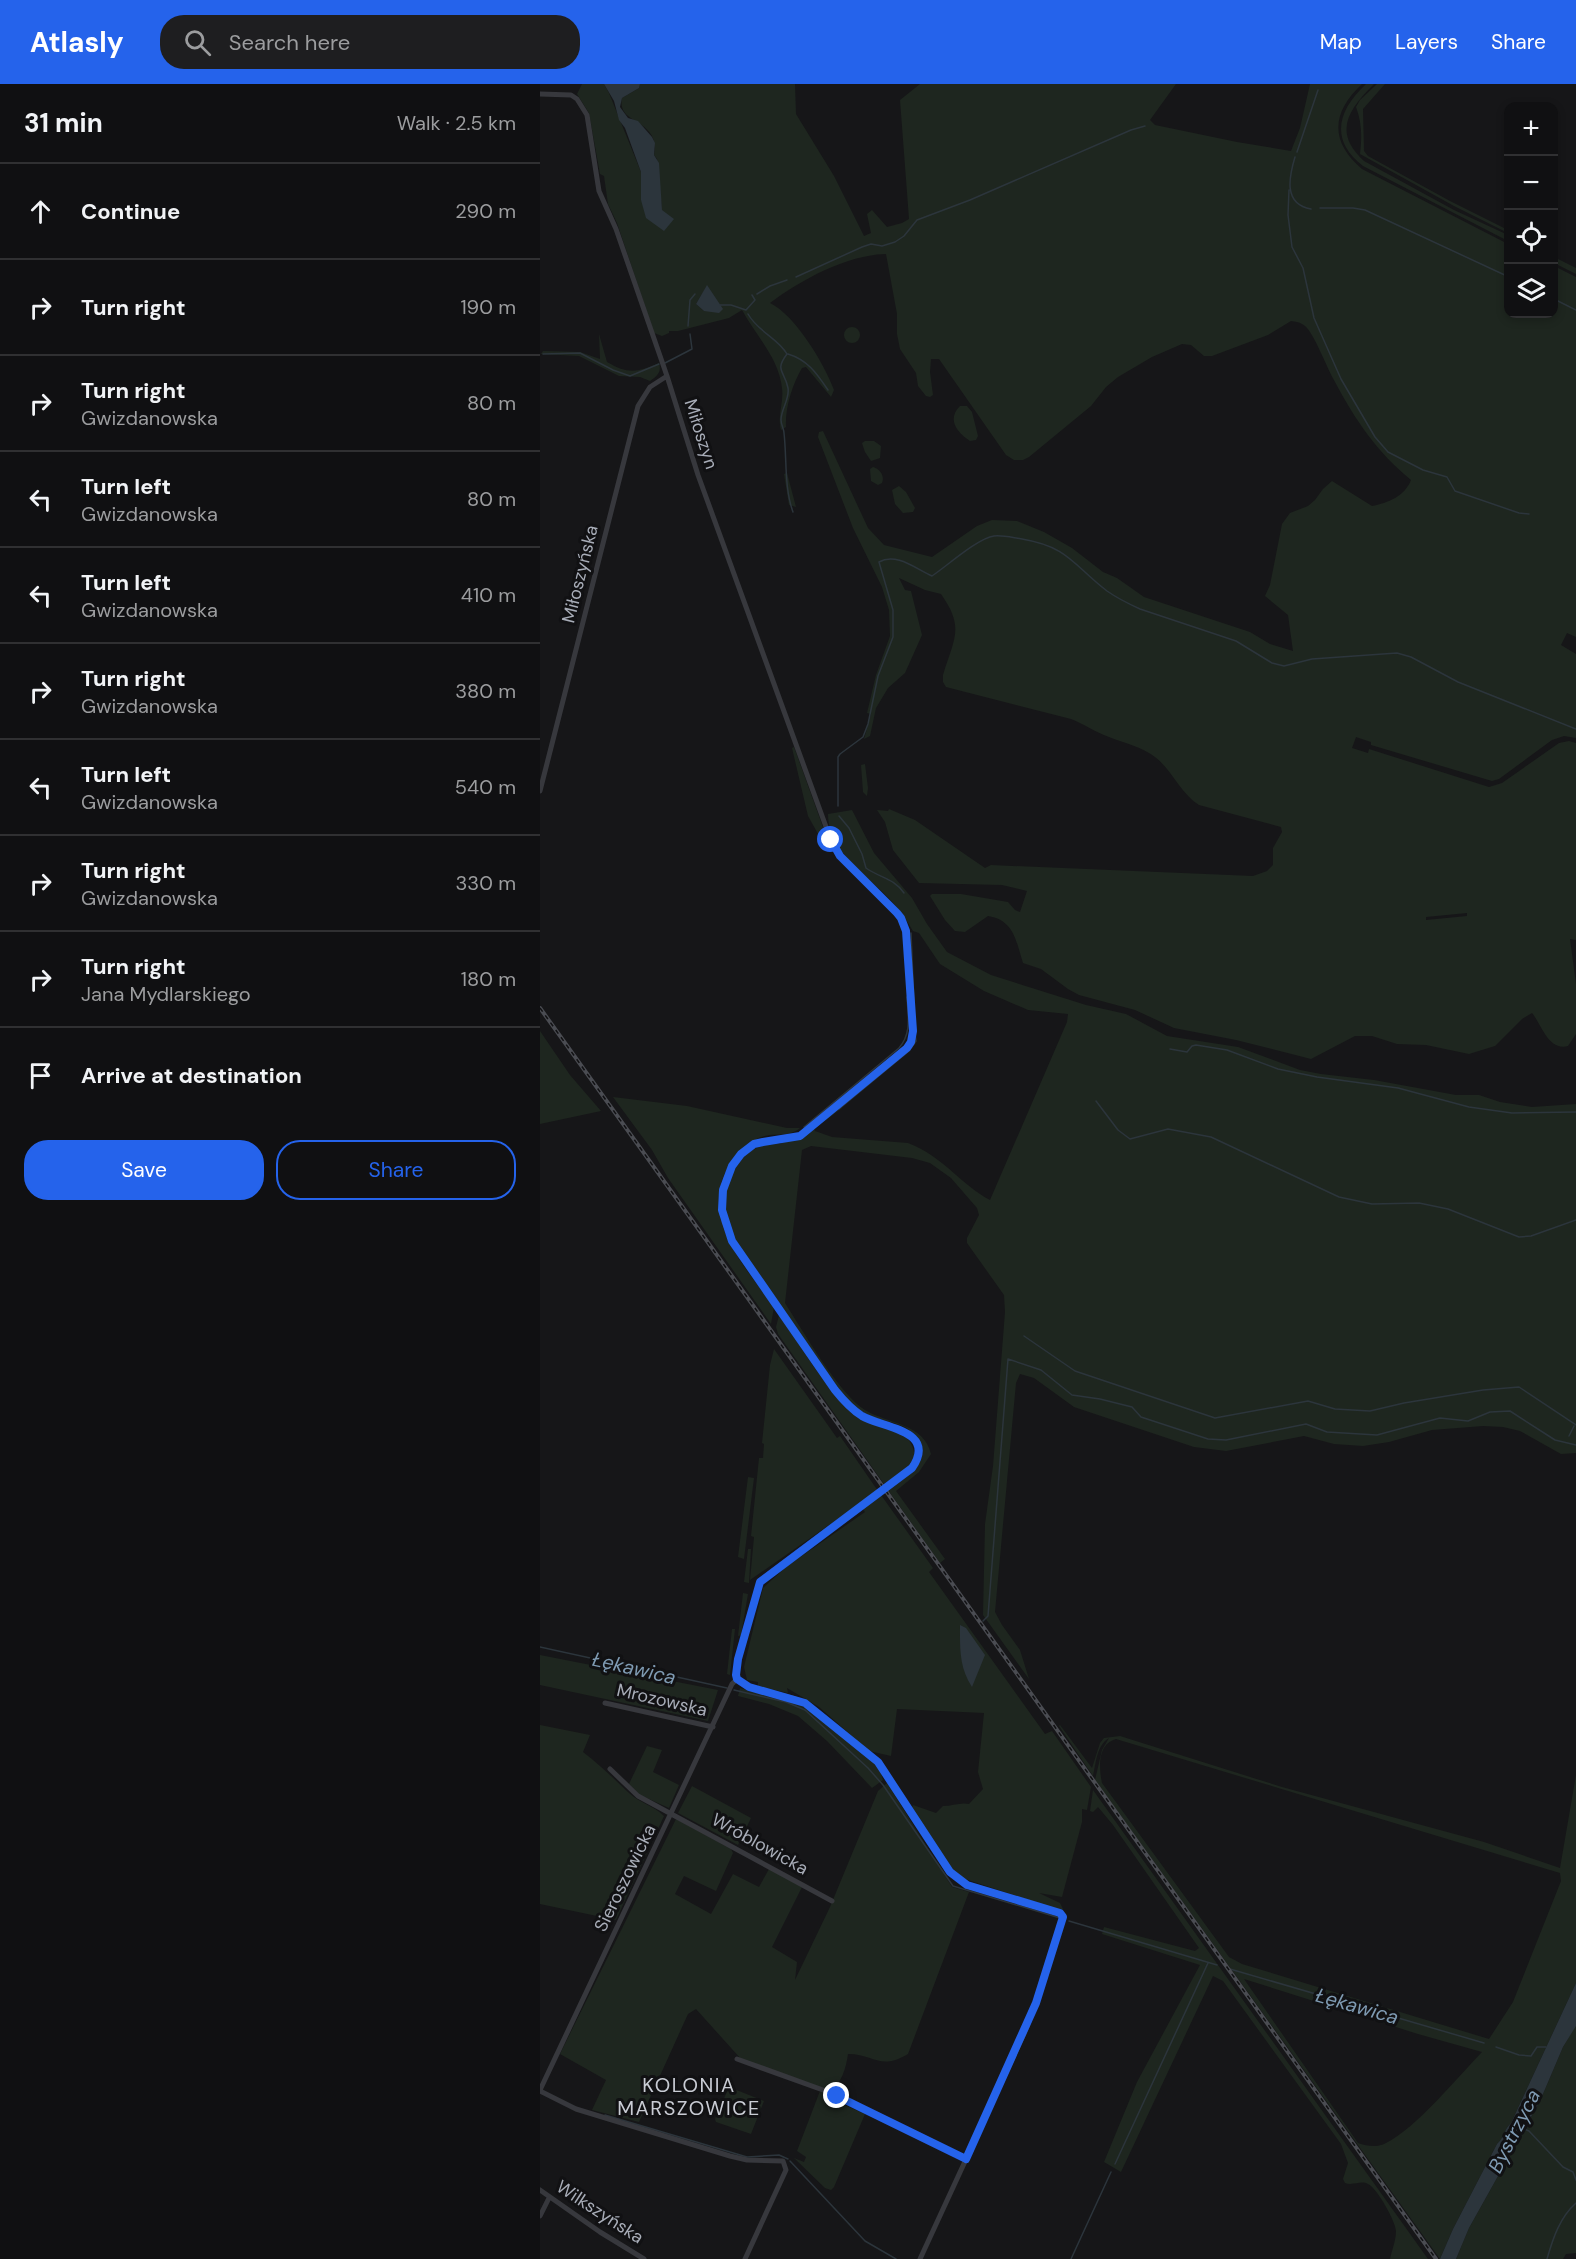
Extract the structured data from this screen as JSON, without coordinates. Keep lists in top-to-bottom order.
{
  "streets": {
    "street": [
      "Miłoszyn",
      "Miłoszyńska",
      "Mrozowska",
      "Wróblowicka",
      "Sieroszowicka",
      "Wilkszyńska"
    ]
  },
  "crossings": [
    ["Miłoszyn", "Miłoszyńska"],
    ["Miłoszyn", "Sieroszowicka"],
    ["Mrozowska", "Sieroszowicka"],
    ["Wróblowicka", "Sieroszowicka"]
  ],
  "districts": ["KOLONIA MARSZOWICE"],
  "water": ["Łękawica", "Bystrzyca"],
  "page": {
    "header": "Atlasly",
    "search": "Search here",
    "nav": ["Map", "Layers", "Share"],
    "heading": ["31 min", "Walk · 2.5 km"],
    "map_buttons": ["+", "−"],
    "list": [
      ["Continue", "290 m"],
      ["Turn right", "190 m"],
      ["Turn right", "Gwizdanowska", "80 m"],
      ["Turn left", "Gwizdanowska", "80 m"],
      ["Turn left", "Gwizdanowska", "410 m"],
      ["Turn right", "Gwizdanowska", "380 m"],
      ["Turn left", "Gwizdanowska", "540 m"],
      ["Turn right", "Gwizdanowska", "330 m"],
      ["Turn right", "Jana Mydlarskiego", "180 m"],
      "Arrive at destination"
    ],
    "buttons": ["Save", "Share"]
  }
}
